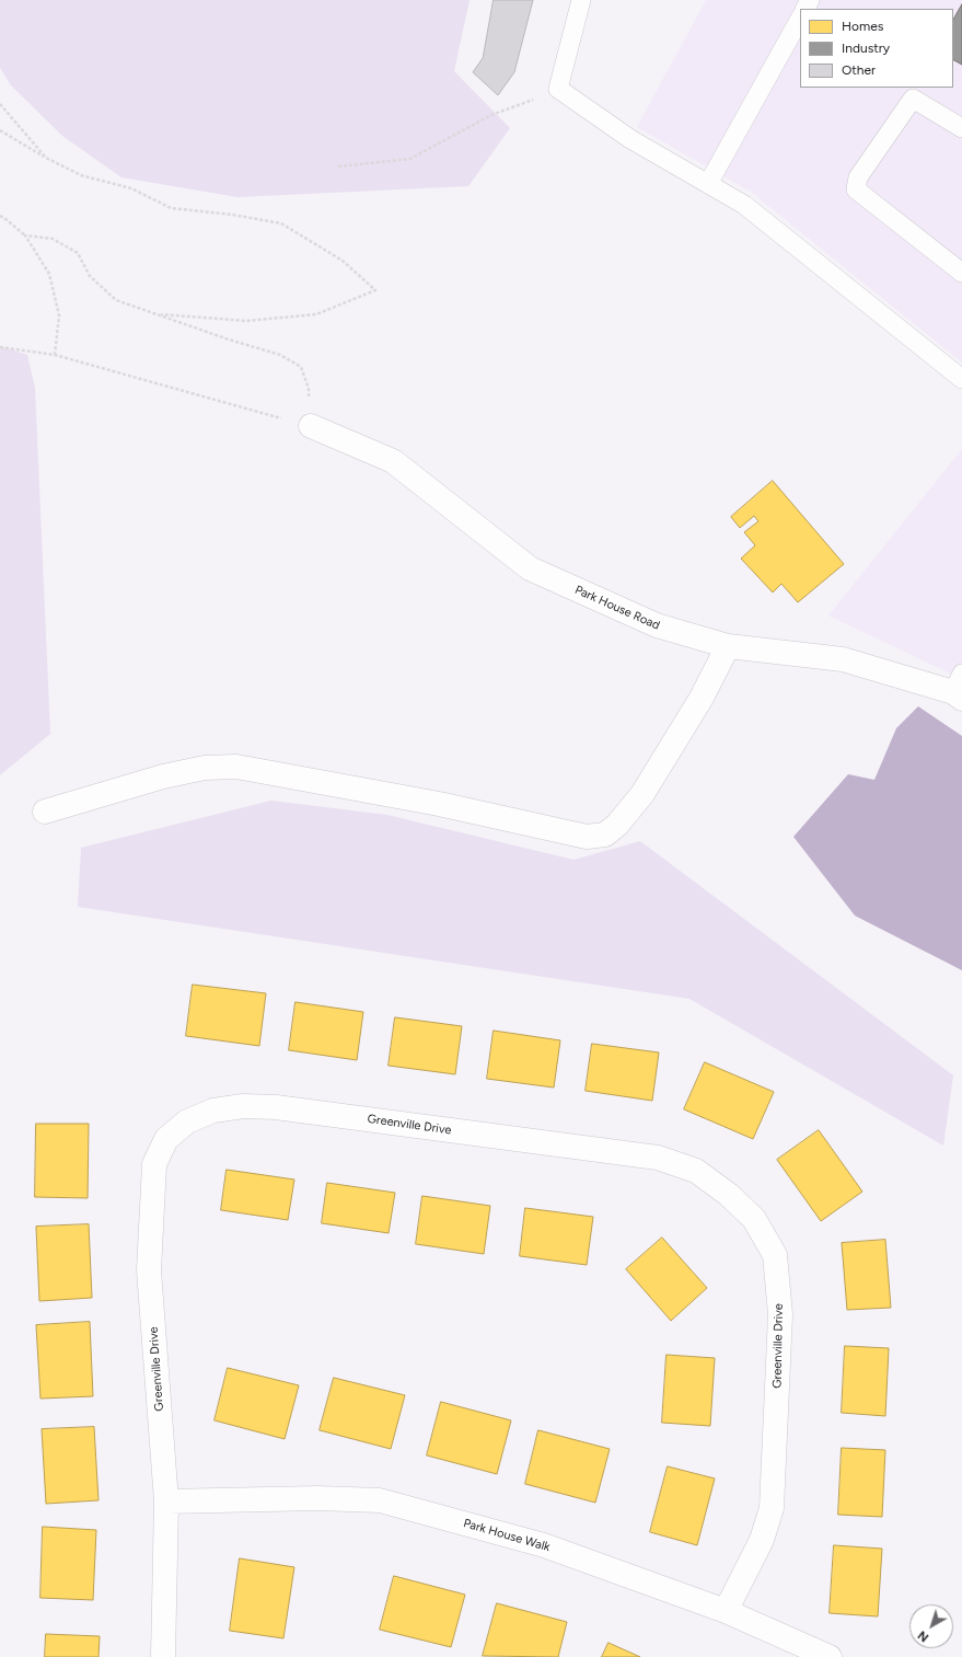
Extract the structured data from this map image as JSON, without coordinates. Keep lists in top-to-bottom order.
{
  "streets": {
    "street": ["Park House Road", "Greenville Drive", "Park House Walk"]
  },
  "crossings": [
    ["Greenville Drive", "Park House Walk"]
  ],
  "legend": ["Homes", "Industry", "Other"],
  "north": "bottom left"
}
